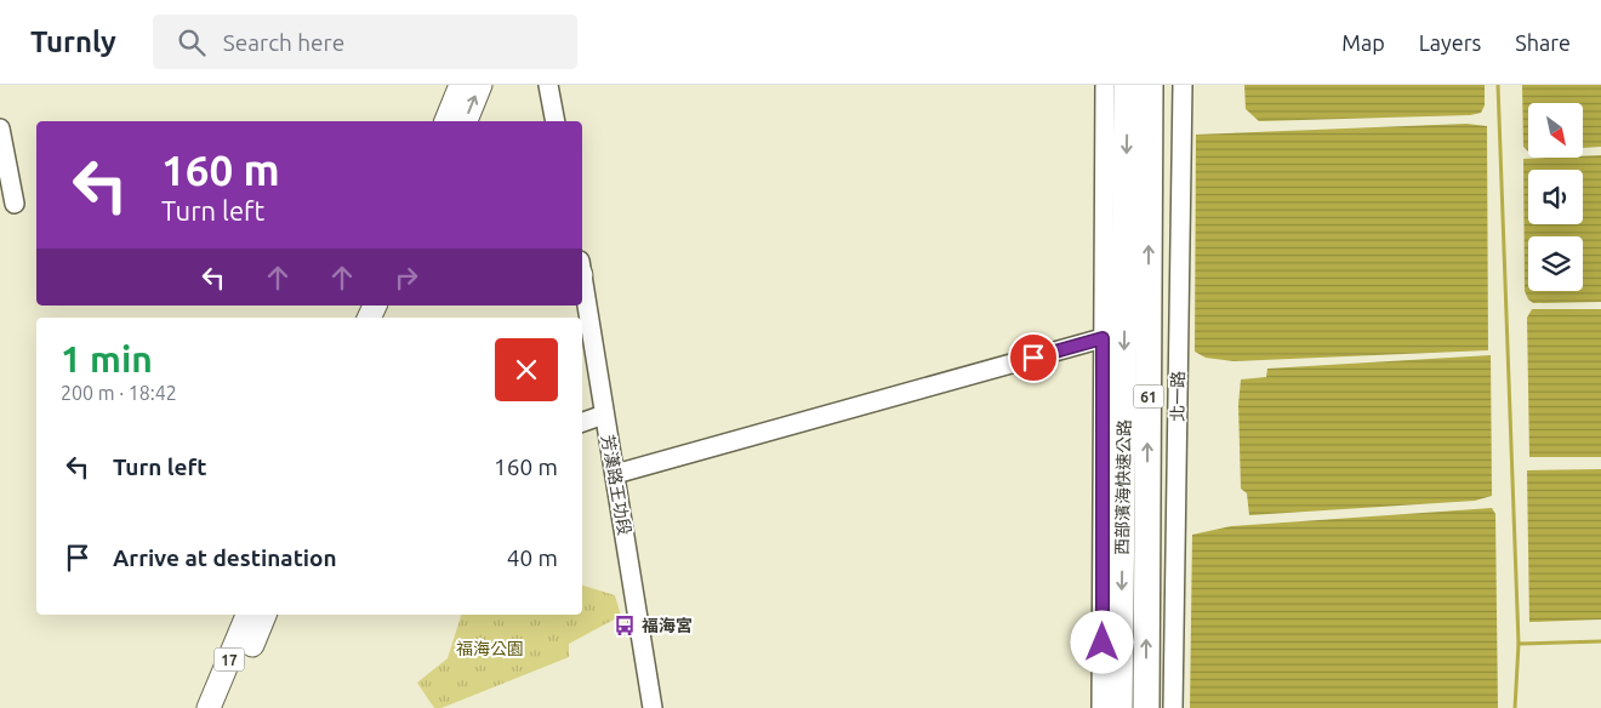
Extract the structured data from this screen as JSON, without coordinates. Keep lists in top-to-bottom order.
{
  "streets": {
    "highway": ["61", "西部濱海快速公路"],
    "main road": ["17"],
    "street": ["北一路", "芳漢路王功段"]
  },
  "parks": ["福海公園"],
  "places": {
    "bus stop": ["福海宮"]
  },
  "north": "bottom right",
  "page": {
    "header": "Turnly",
    "search": "Search here",
    "nav": ["Map", "Layers", "Share"],
    "turn": ["160 m", "Turn left"],
    "heading": ["1 min", "200 m · 18:42"],
    "list": [
      {
        "name": "Turn left",
        "value": "160 m"
      },
      {
        "name": "Arrive at destination",
        "value": "40 m"
      }
    ]
  }
}
